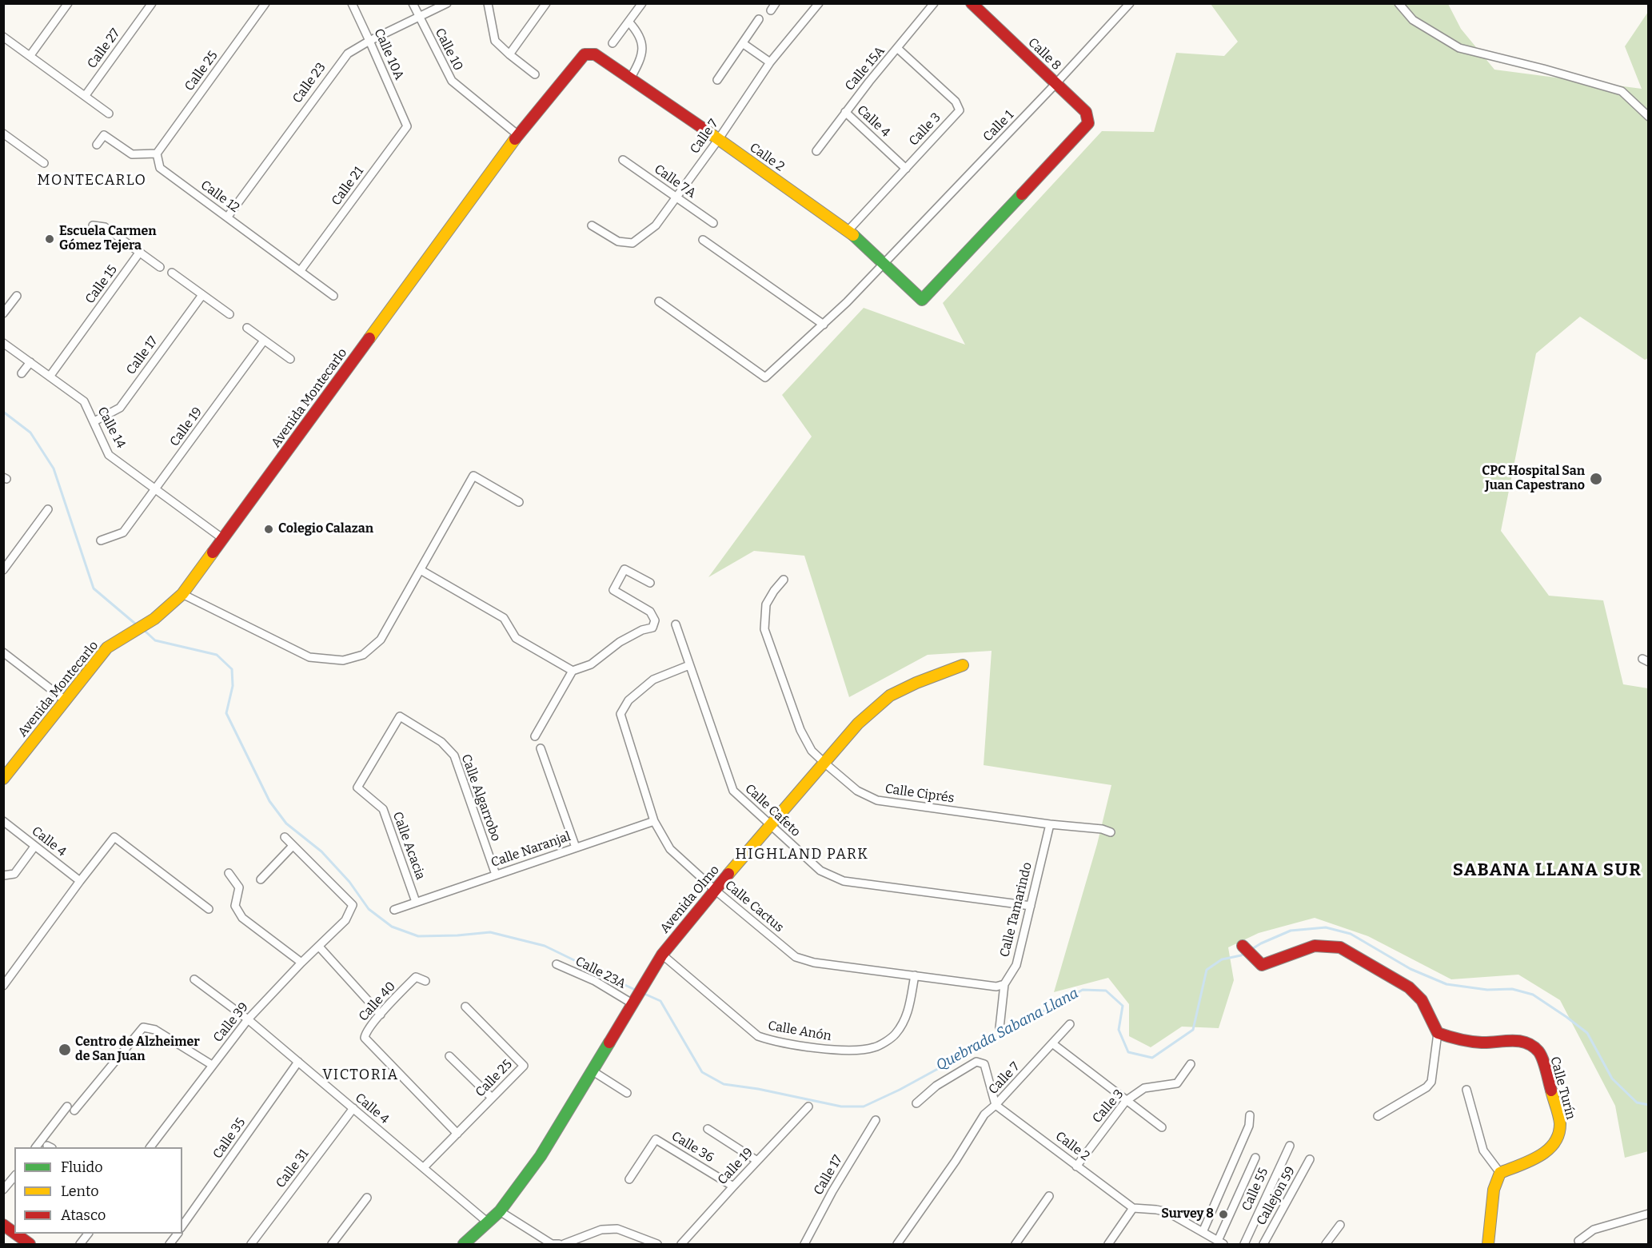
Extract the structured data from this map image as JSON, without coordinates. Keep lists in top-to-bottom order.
{
  "streets": {
    "main road": [
      "Calle 8",
      "Calle 2",
      "Avenida Montecarlo",
      "Avenida Olmo",
      "Calle Turín"
    ],
    "street": [
      "Calle 27",
      "Calle 10",
      "Calle 10A",
      "Calle 15A",
      "Calle 25",
      "Calle 23",
      "Calle 4",
      "Calle 1",
      "Calle 3",
      "Calle 7",
      "Calle 7A",
      "Calle 21",
      "Calle 12",
      "Calle 15",
      "Calle 17",
      "Calle 19",
      "Calle 14",
      "Calle Ciprés",
      "Calle Algarrobo",
      "Calle Cafeto",
      "Calle Acacia",
      "Calle Naranjal",
      "Calle Cactus",
      "Calle Tamarindo",
      "Calle 23A",
      "Calle 40",
      "Calle 39",
      "Calle Anón",
      "Calle 35",
      "Calle 36",
      "Calle 31",
      "Calle 55",
      "Callejon 59"
    ]
  },
  "crossings": [
    ["Calle 10", "Calle 23"],
    ["Calle 10", "Avenida Montecarlo"],
    ["Calle 10A", "Calle 23"],
    ["Calle 10A", "Calle 21"],
    ["Calle 8", "Calle 1"],
    ["Calle 8", "Calle 2"],
    ["Calle 15A", "Calle 4"],
    ["Calle 15A", "Calle 3"],
    ["Calle 25", "Calle 4"],
    ["Calle 25", "Calle 12"],
    ["Calle 25", "Calle 40"],
    ["Calle 23", "Calle 12"],
    ["Calle 4", "Calle 3"],
    ["Calle 4", "Calle 39"],
    ["Calle 4", "Calle 35"],
    ["Calle 4", "Calle 31"],
    ["Calle 1", "Calle 2"],
    ["Calle 3", "Calle 2"],
    ["Calle 7", "Calle 2"],
    ["Calle 7", "Calle 7A"],
    ["Calle 2", "Avenida Montecarlo"],
    ["Calle 21", "Calle 12"],
    ["Calle 15", "Calle 14"],
    ["Calle 17", "Calle 14"],
    ["Avenida Montecarlo", "Calle 14"],
    ["Calle 19", "Calle 14"],
    ["Calle 19", "Calle 36"],
    ["Calle Ciprés", "Avenida Olmo"],
    ["Calle Ciprés", "Calle Tamarindo"],
    ["Calle Algarrobo", "Calle Acacia"],
    ["Calle Algarrobo", "Calle Naranjal"],
    ["Calle Cafeto", "Avenida Olmo"],
    ["Calle Cafeto", "Calle Cactus"],
    ["Calle Cafeto", "Calle Tamarindo"],
    ["Calle Acacia", "Calle Naranjal"],
    ["Calle Naranjal", "Calle Cactus"],
    ["Avenida Olmo", "Calle Cactus"],
    ["Avenida Olmo", "Calle 23A"],
    ["Avenida Olmo", "Calle Anón"],
    ["Calle Cactus", "Calle Tamarindo"],
    ["Calle Cactus", "Calle Anón"]
  ],
  "districts": [
    "MONTECARLO",
    "HIGHLAND PARK",
    "SABANA LLANA SUR",
    "VICTORIA"
  ],
  "water": ["Quebrada Sabana Llana"],
  "places": [
    "Escuela Carmen Gómez Tejera",
    "CPC Hospital San Juan Capestrano",
    "Colegio Calazan",
    "Centro de Alzheimer de San Juan",
    "Survey 8"
  ],
  "legend": ["Fluido", "Lento", "Atasco"]
}
